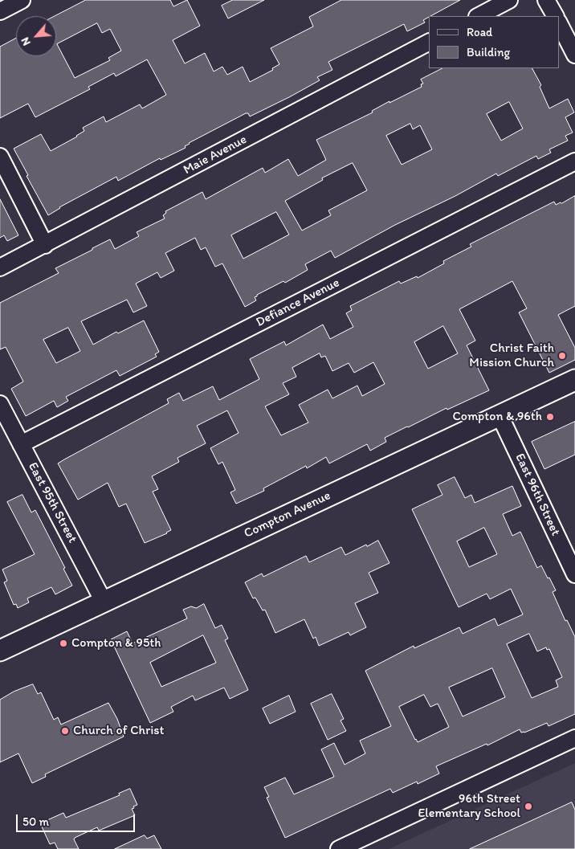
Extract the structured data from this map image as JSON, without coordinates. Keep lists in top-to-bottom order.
{
  "streets": {
    "main road": ["Compton Avenue"],
    "street": [
      "Maie Avenue",
      "Defiance Avenue",
      "East 96th Street",
      "East 95th Street"
    ]
  },
  "crossings": [
    ["Defiance Avenue", "East 95th Street"],
    ["East 96th Street", "Compton Avenue"],
    ["East 95th Street", "Compton Avenue"]
  ],
  "places": [
    "Christ Faith Mission Church",
    "Compton & 96th",
    "Compton & 95th",
    "Church of Christ",
    "96th Street Elementary School"
  ],
  "legend": ["Road", "Building"],
  "scale_bar": "50 m",
  "north": "bottom left"
}
